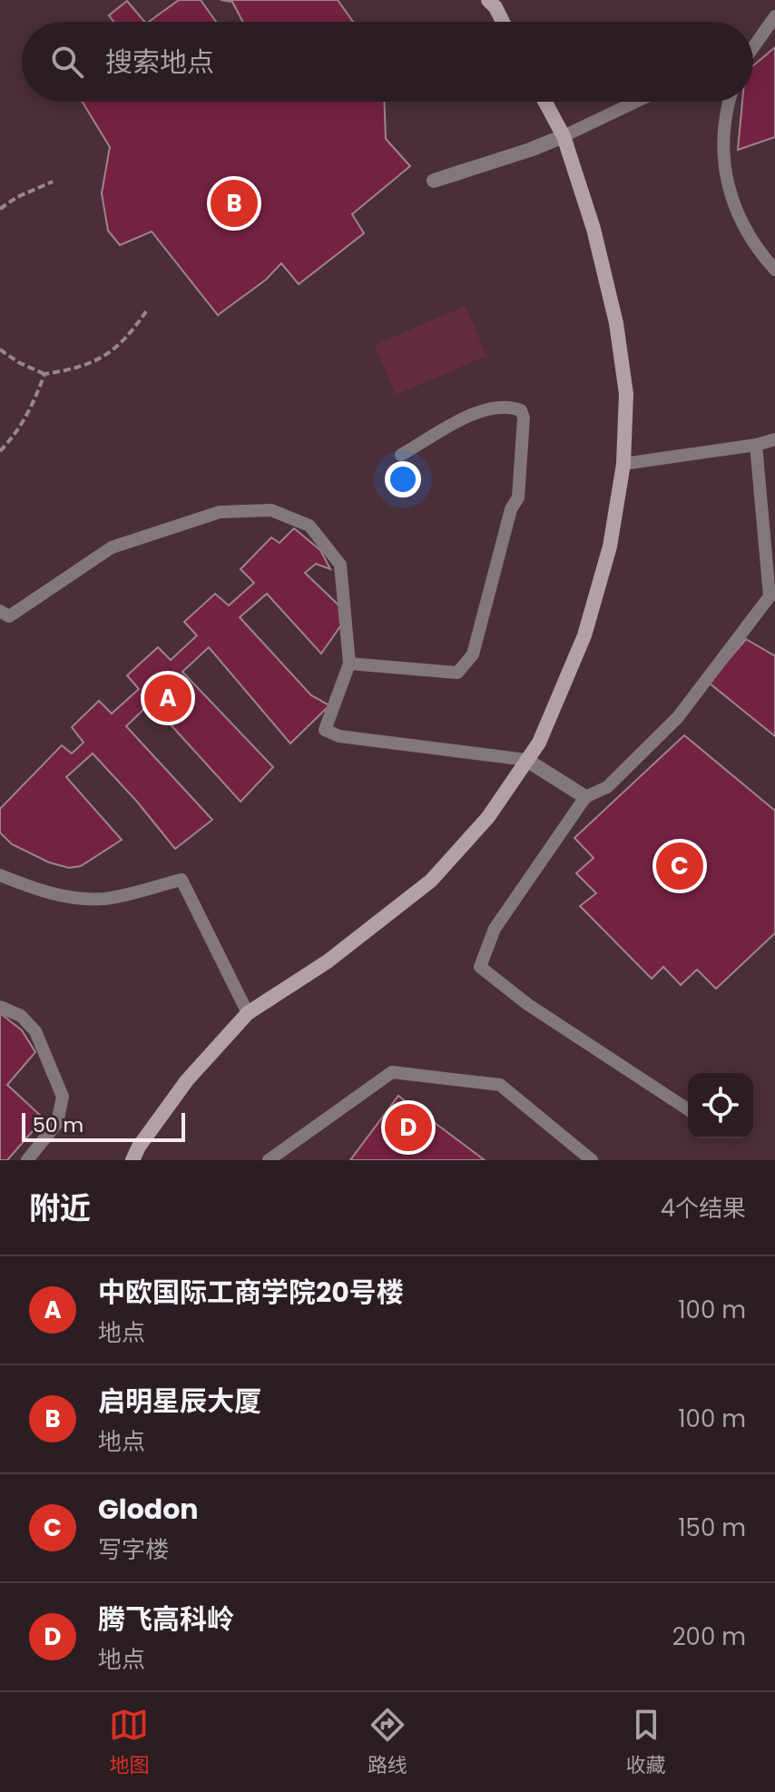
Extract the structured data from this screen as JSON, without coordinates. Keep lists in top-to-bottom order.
{
  "scale_bar": "50 m",
  "page": {
    "search": "搜索地点",
    "pins": [
      "B",
      "A",
      "C",
      "D"
    ],
    "scale": "50 m",
    "heading": ["附近", "4个结果"],
    "list": [
      {
        "mark": "A",
        "name": "中欧国际工商学院20号楼",
        "note": "地点",
        "value": "100 m"
      },
      {
        "mark": "B",
        "name": "启明星辰大厦",
        "note": "地点",
        "value": "100 m"
      },
      {
        "mark": "C",
        "name": "Glodon",
        "note": "写字楼",
        "value": "150 m"
      },
      {
        "mark": "D",
        "name": "腾飞高科岭",
        "note": "地点",
        "value": "200 m"
      }
    ],
    "nav": ["地图", "路线", "收藏"]
  }
}
